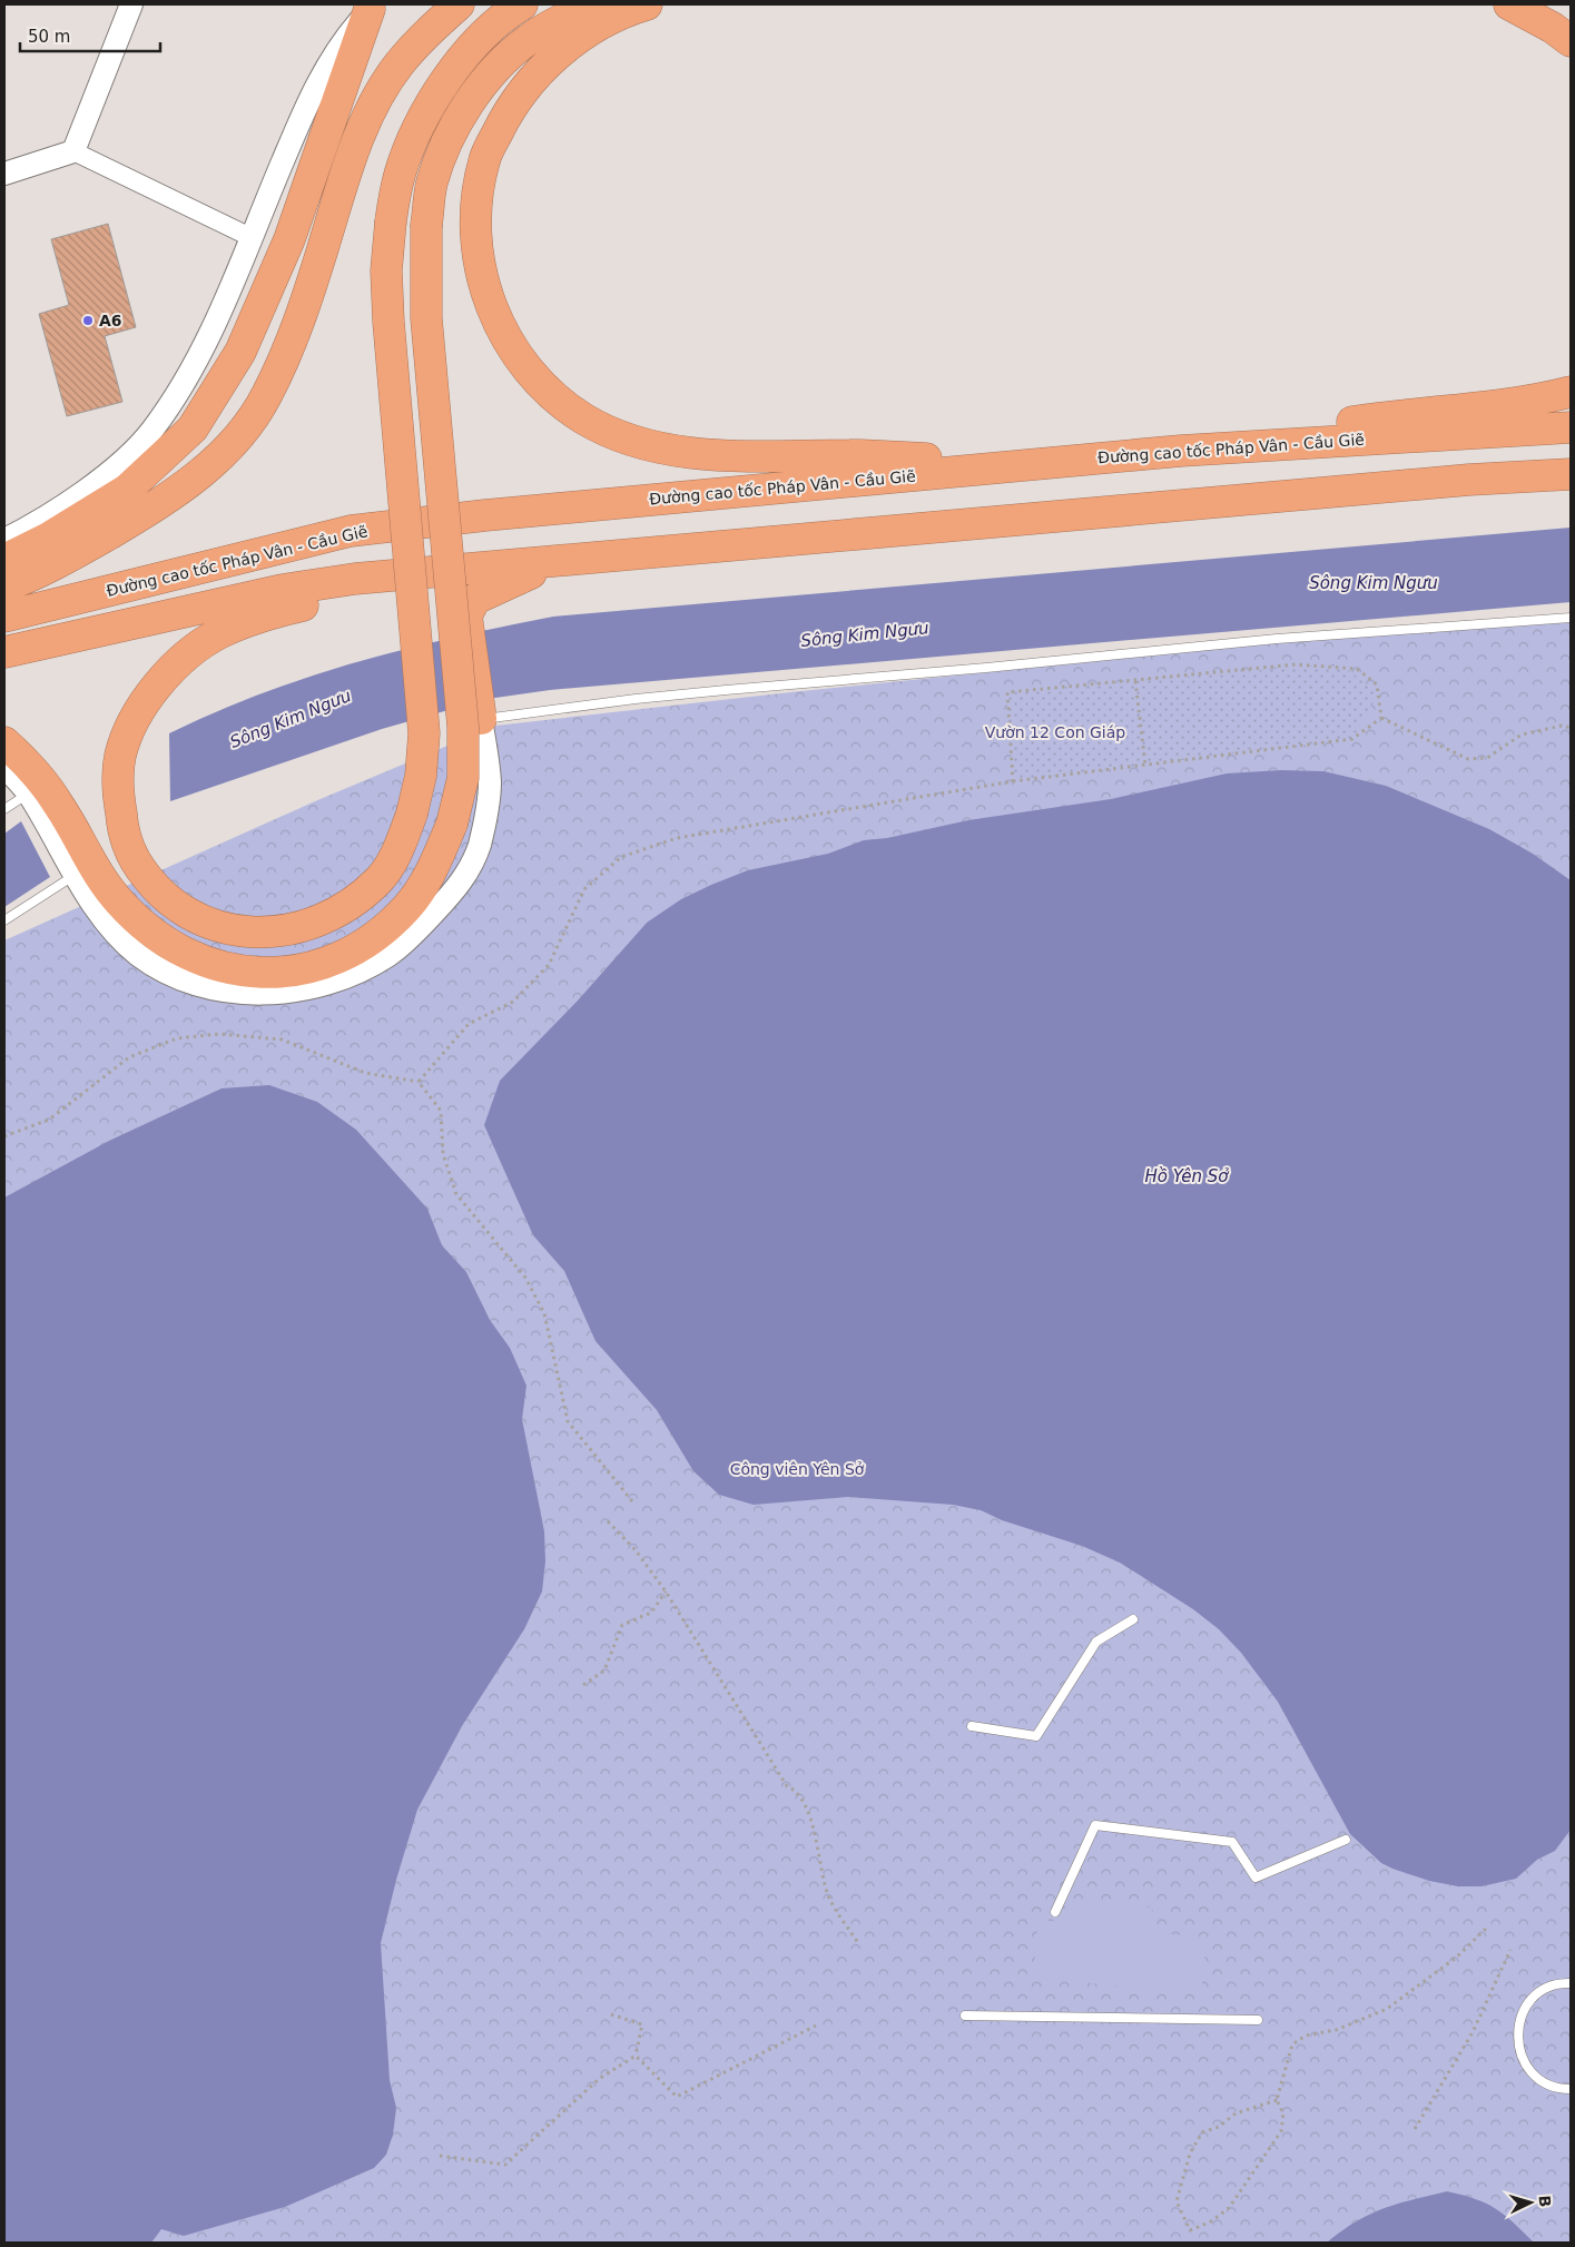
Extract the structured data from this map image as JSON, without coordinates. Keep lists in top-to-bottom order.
{
  "streets": {
    "highway": ["Đường cao tốc Pháp Vân - Cầu Giẽ"]
  },
  "water": ["Sông Kim Ngưu", "Hồ Yên Sở"],
  "parks": ["Vườn 12 Con Giáp", "Công viên Yên Sở"],
  "places": ["A6"],
  "scale_bar": "50 m",
  "north": "right"
}
